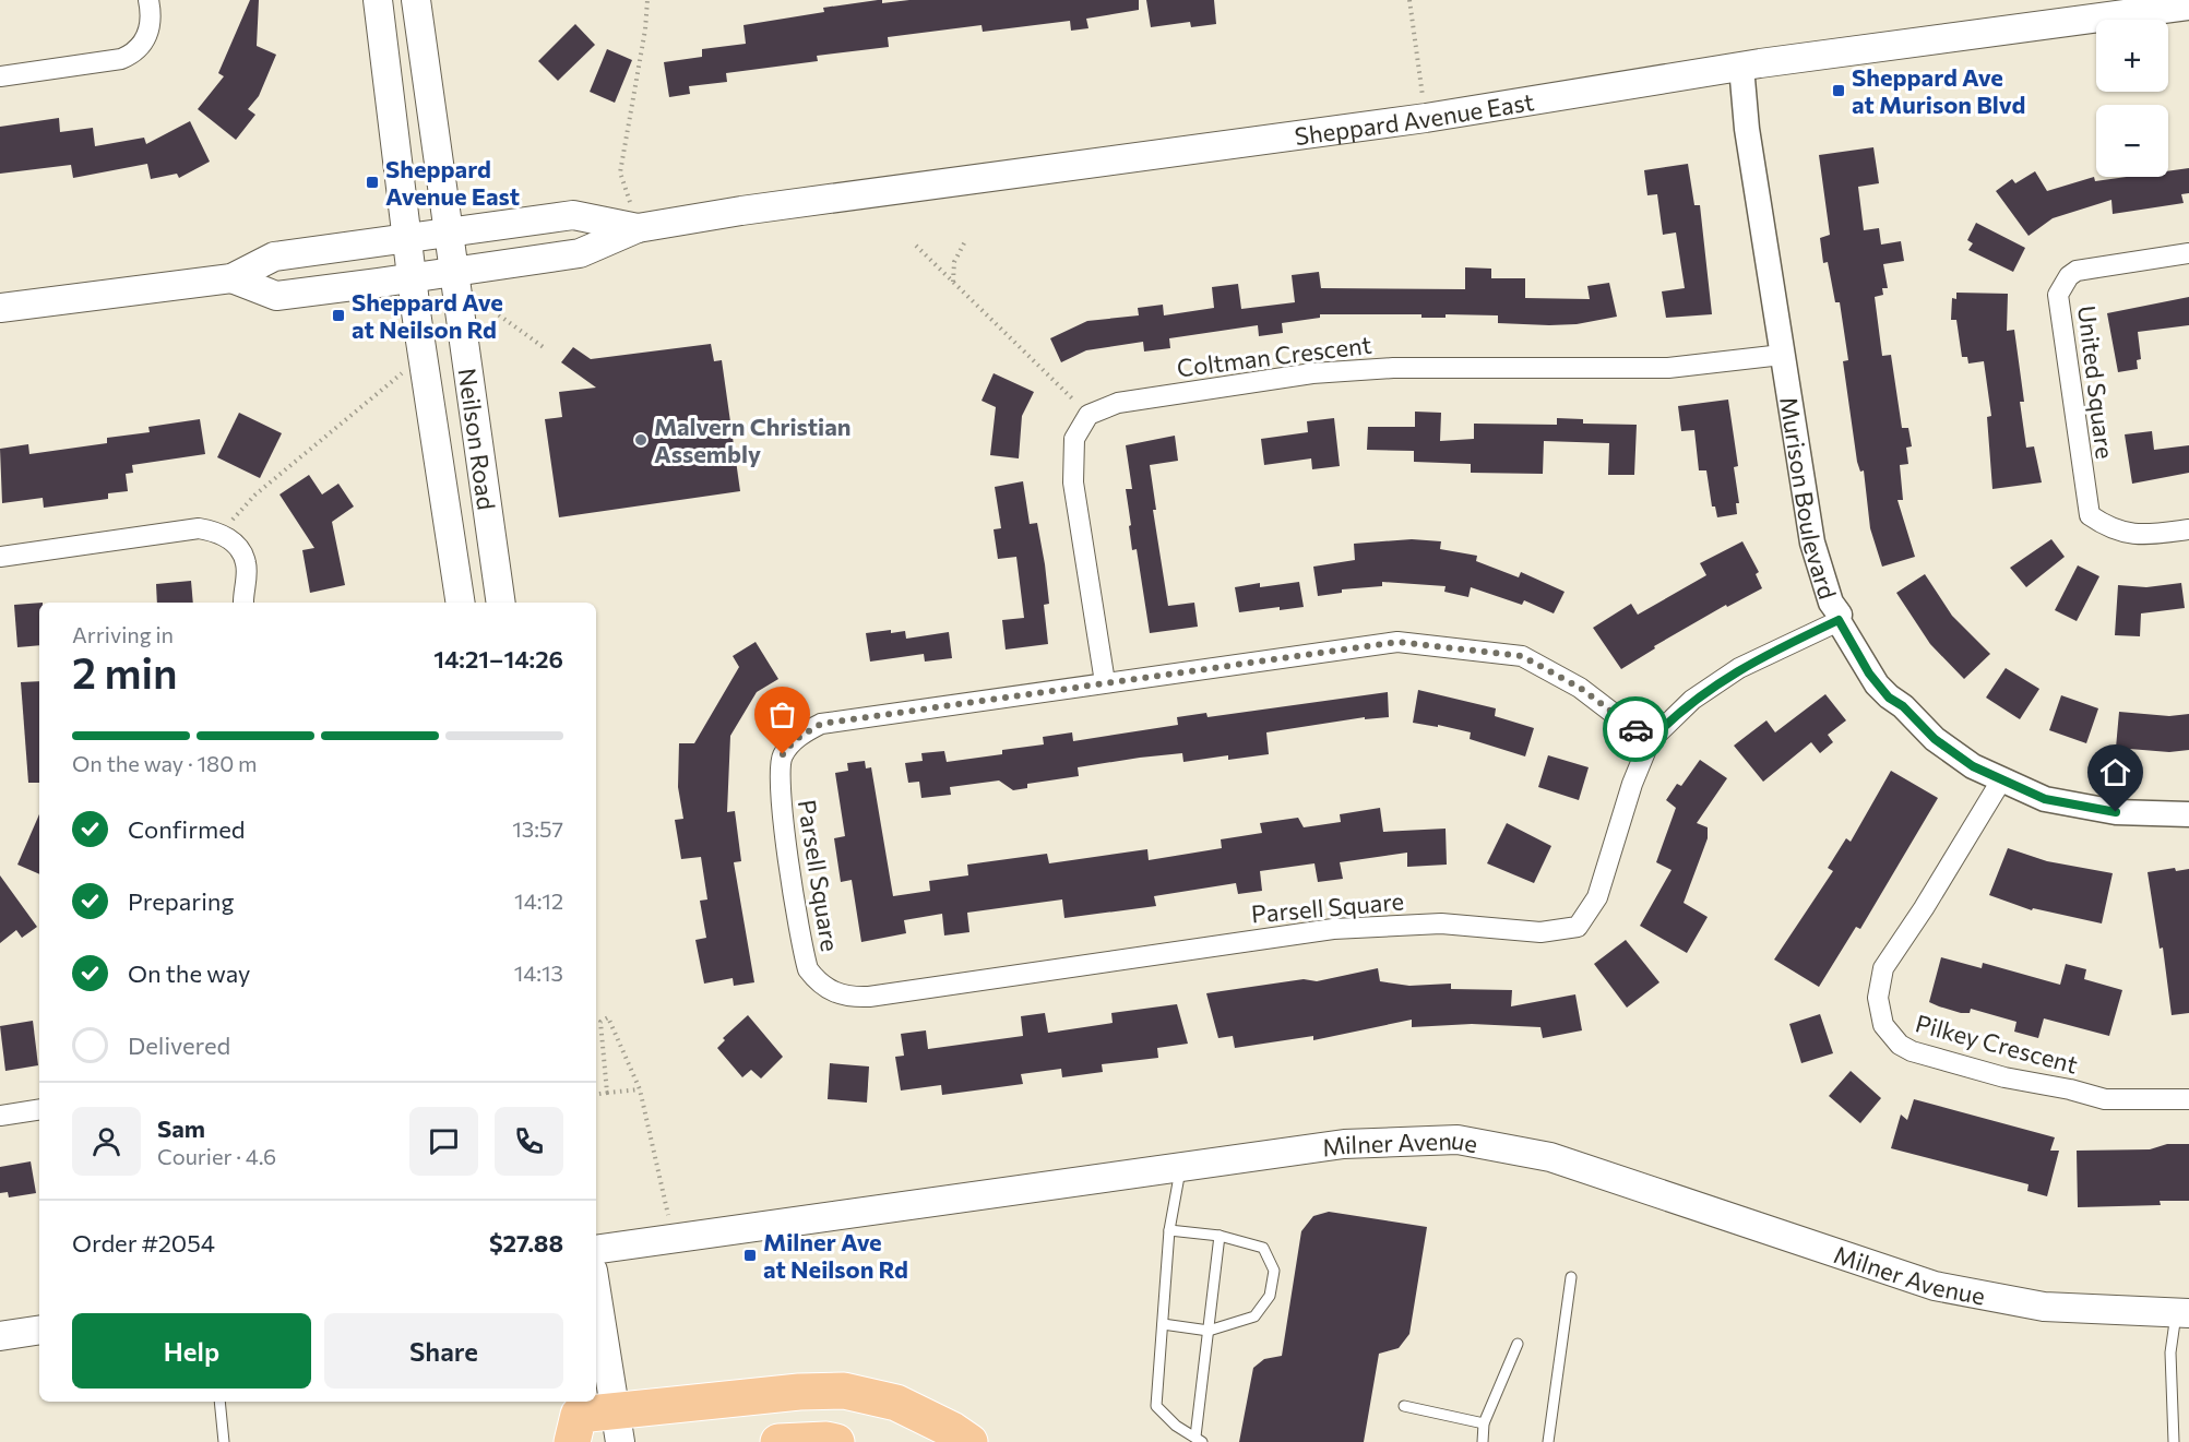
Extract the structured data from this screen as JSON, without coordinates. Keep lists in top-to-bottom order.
{
  "streets": {
    "main road": ["Sheppard Avenue East", "Neilson Road", "Milner Avenue"],
    "street": [
      "Coltman Crescent",
      "United Square",
      "Murison Boulevard",
      "Parsell Square",
      "Pilkey Crescent"
    ]
  },
  "crossings": [
    ["Sheppard Avenue East", "Neilson Road"],
    ["Sheppard Avenue East", "Murison Boulevard"],
    ["Coltman Crescent", "Murison Boulevard"],
    ["Coltman Crescent", "Parsell Square"],
    ["Murison Boulevard", "Parsell Square"],
    ["Murison Boulevard", "Pilkey Crescent"]
  ],
  "places": {
    "transit": [
      "Sheppard Ave at Murison Blvd",
      "Sheppard Avenue East",
      "Sheppard Ave at Neilson Rd",
      "Milner Ave at Neilson Rd"
    ],
    "other": ["Malvern Christian Assembly"]
  },
  "page": {
    "map_buttons": ["+", "−"],
    "heading": ["2 min", "Arriving in", "14:21–14:26"],
    "panel": [
      "Sam",
      "Courier · 4.6",
      "Order #2054",
      "$27.88"
    ],
    "bar": "On the way · 180 m",
    "list": [
      ["Confirmed", "13:57"],
      ["Preparing", "14:12"],
      ["On the way", "14:13"],
      "Delivered"
    ],
    "buttons": ["Help", "Share"]
  }
}
